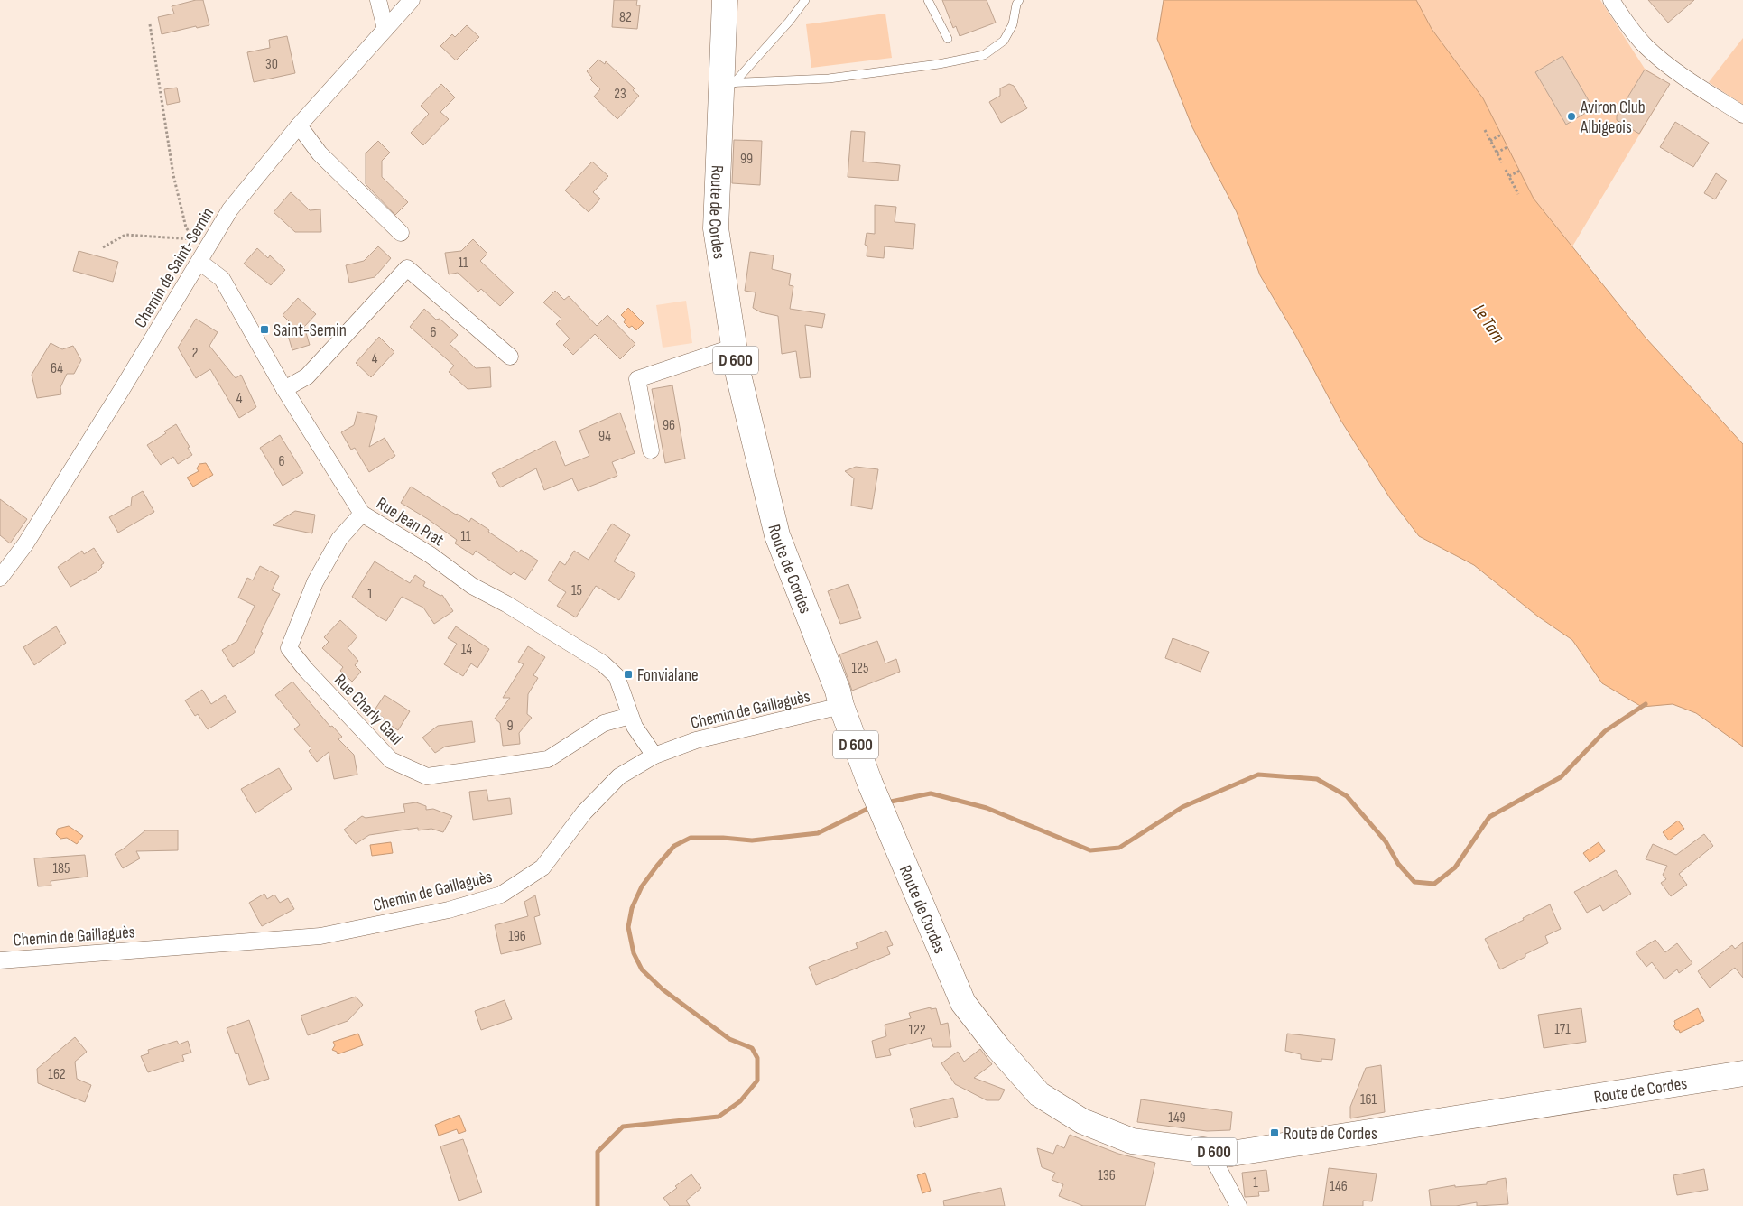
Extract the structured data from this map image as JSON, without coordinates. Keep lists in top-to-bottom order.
{
  "streets": {
    "main road": ["Route de Cordes", "D 600"],
    "street": [
      "Chemin de Saint-Sernin",
      "Rue Jean Prat",
      "Rue Charly Gaul",
      "Chemin de Gaillaguès"
    ]
  },
  "crossings": [
    ["Route de Cordes", "Chemin de Gaillaguès"],
    ["Chemin de Saint-Sernin", "Rue Jean Prat"],
    ["Rue Jean Prat", "Rue Charly Gaul"],
    ["Rue Jean Prat", "Chemin de Gaillaguès"]
  ],
  "water": ["Le Tarn"],
  "places": {
    "other": ["Aviron Club Albigeois"],
    "transit": ["Saint-Sernin", "Fonvialane", "Route de Cordes"]
  },
  "house_numbers": [
    "82",
    "30",
    "23",
    "99",
    "11",
    "6",
    "2",
    "4",
    "64",
    "4",
    "96",
    "94",
    "6",
    "11",
    "15",
    "1",
    "14",
    "125",
    "9",
    "185",
    "196",
    "171",
    "122",
    "162",
    "161",
    "149",
    "136",
    "1",
    "146"
  ]
}
